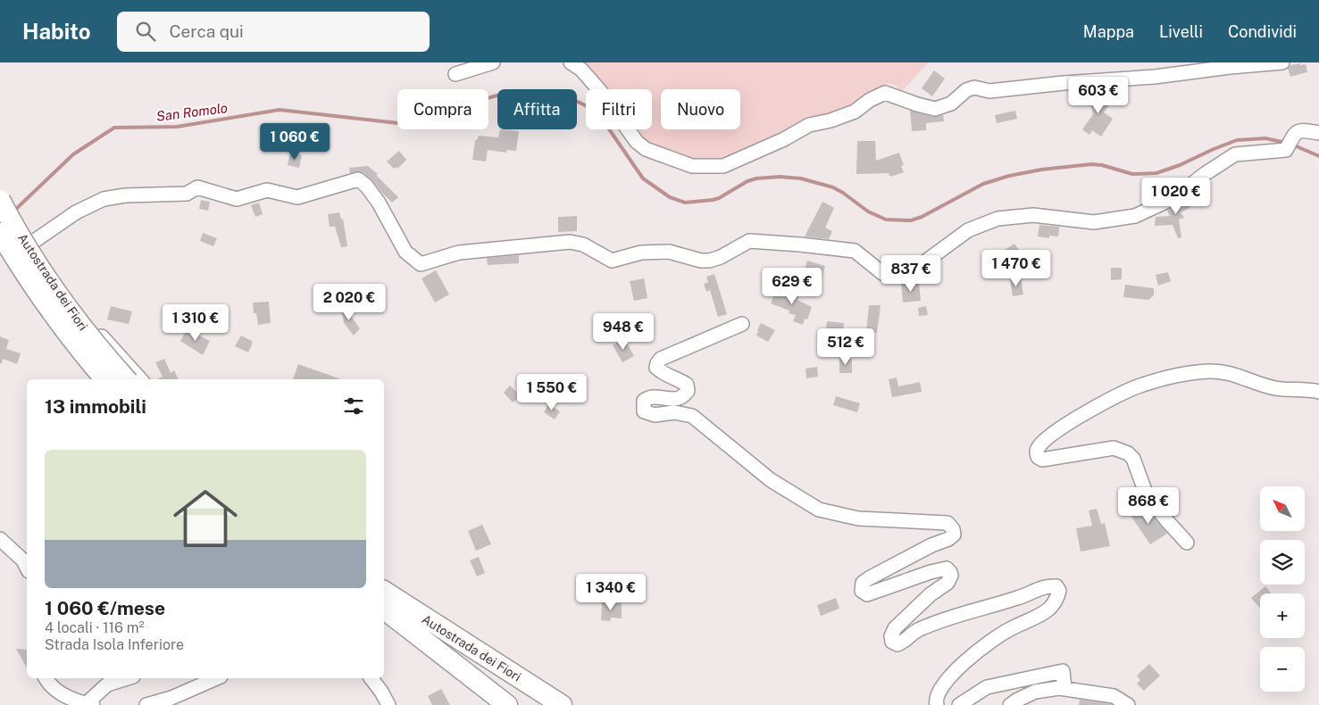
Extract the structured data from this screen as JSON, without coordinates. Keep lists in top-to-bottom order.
{
  "streets": {
    "highway": ["Autostrada dei Fiori"]
  },
  "water": ["San Romolo"],
  "north": "top left",
  "page": {
    "header": "Habito",
    "search": "Cerca qui",
    "nav": ["Mappa", "Livelli", "Condividi"],
    "price": [
      "603 €",
      "1 060 €",
      "1 020 €",
      "1 470 €",
      "837 €",
      "629 €",
      "2 020 €",
      "1 310 €",
      "948 €",
      "512 €",
      "1 550 €",
      "868 €",
      "1 340 €"
    ],
    "chip": [
      "Compra",
      "Affitta",
      "Filtri",
      "Nuovo"
    ],
    "heading": "13 immobili",
    "list": [
      {
        "name": "1 060 €/mese",
        "note": "4 locali · 116 m² · Strada Isola Inferiore"
      }
    ],
    "map_buttons": ["+", "−"]
  }
}
